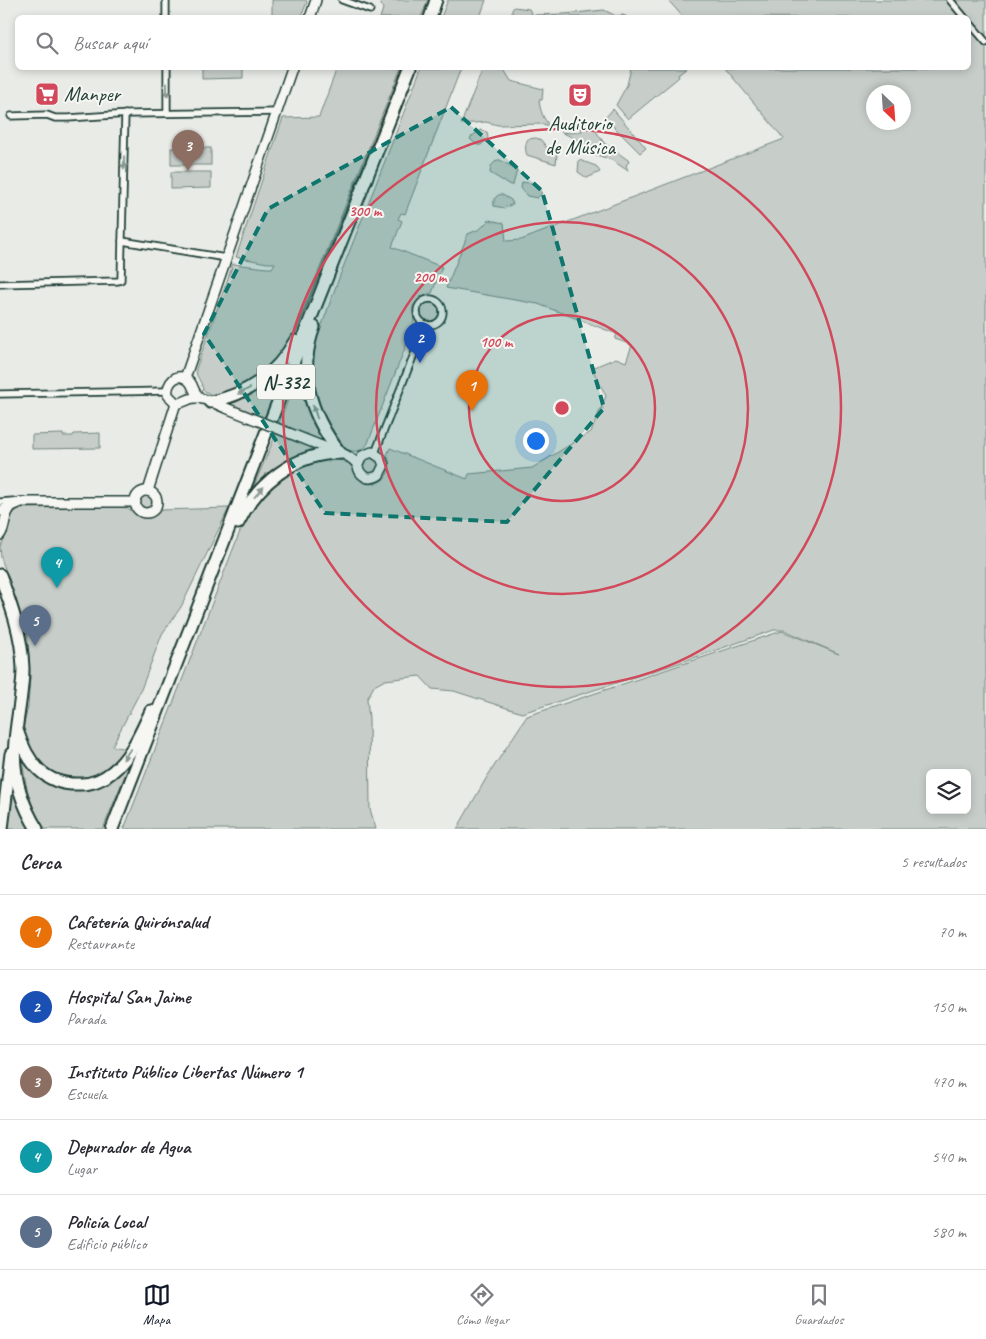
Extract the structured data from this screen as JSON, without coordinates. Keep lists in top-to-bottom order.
{
  "streets": {
    "highway": ["N-332"]
  },
  "places": {
    "supermarket": ["Manper"],
    "theatre": ["Auditorio de Música"]
  },
  "north": "bottom right",
  "page": {
    "search": "Buscar aquí",
    "pins": [
      "3",
      "2",
      "1",
      "4",
      "5"
    ],
    "heading": ["Cerca", "5 resultados"],
    "list": [
      {
        "mark": "1",
        "name": "Cafetería Quirónsalud",
        "note": "Restaurante",
        "value": "70 m"
      },
      {
        "mark": "2",
        "name": "Hospital San Jaime",
        "note": "Parada",
        "value": "150 m"
      },
      {
        "mark": "3",
        "name": "Instituto Público Libertas Número 1",
        "note": "Escuela",
        "value": "470 m"
      },
      {
        "mark": "4",
        "name": "Depurador de Agua",
        "note": "Lugar",
        "value": "540 m"
      },
      {
        "mark": "5",
        "name": "Policía Local",
        "note": "Edificio público",
        "value": "580 m"
      }
    ],
    "nav": ["Mapa", "Cómo llegar", "Guardados"]
  },
  "rings": ["300 m", "200 m", "100 m"]
}
